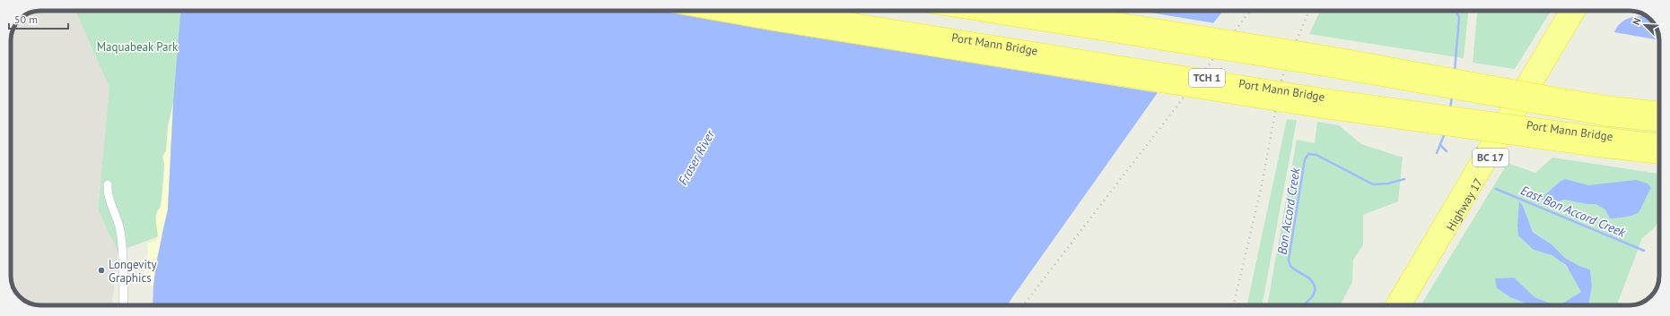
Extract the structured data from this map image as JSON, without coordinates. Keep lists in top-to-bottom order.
{
  "streets": {
    "highway": [
      "Port Mann Bridge",
      "TCH 1",
      "BC 17",
      "Highway 17"
    ]
  },
  "water": ["Fraser River", "Bon Accord Creek", "East Bon Accord Creek"],
  "parks": ["Maquabeak Park"],
  "places": ["Longevity Graphics"],
  "scale_bar": "50 m",
  "north": "top left"
}
